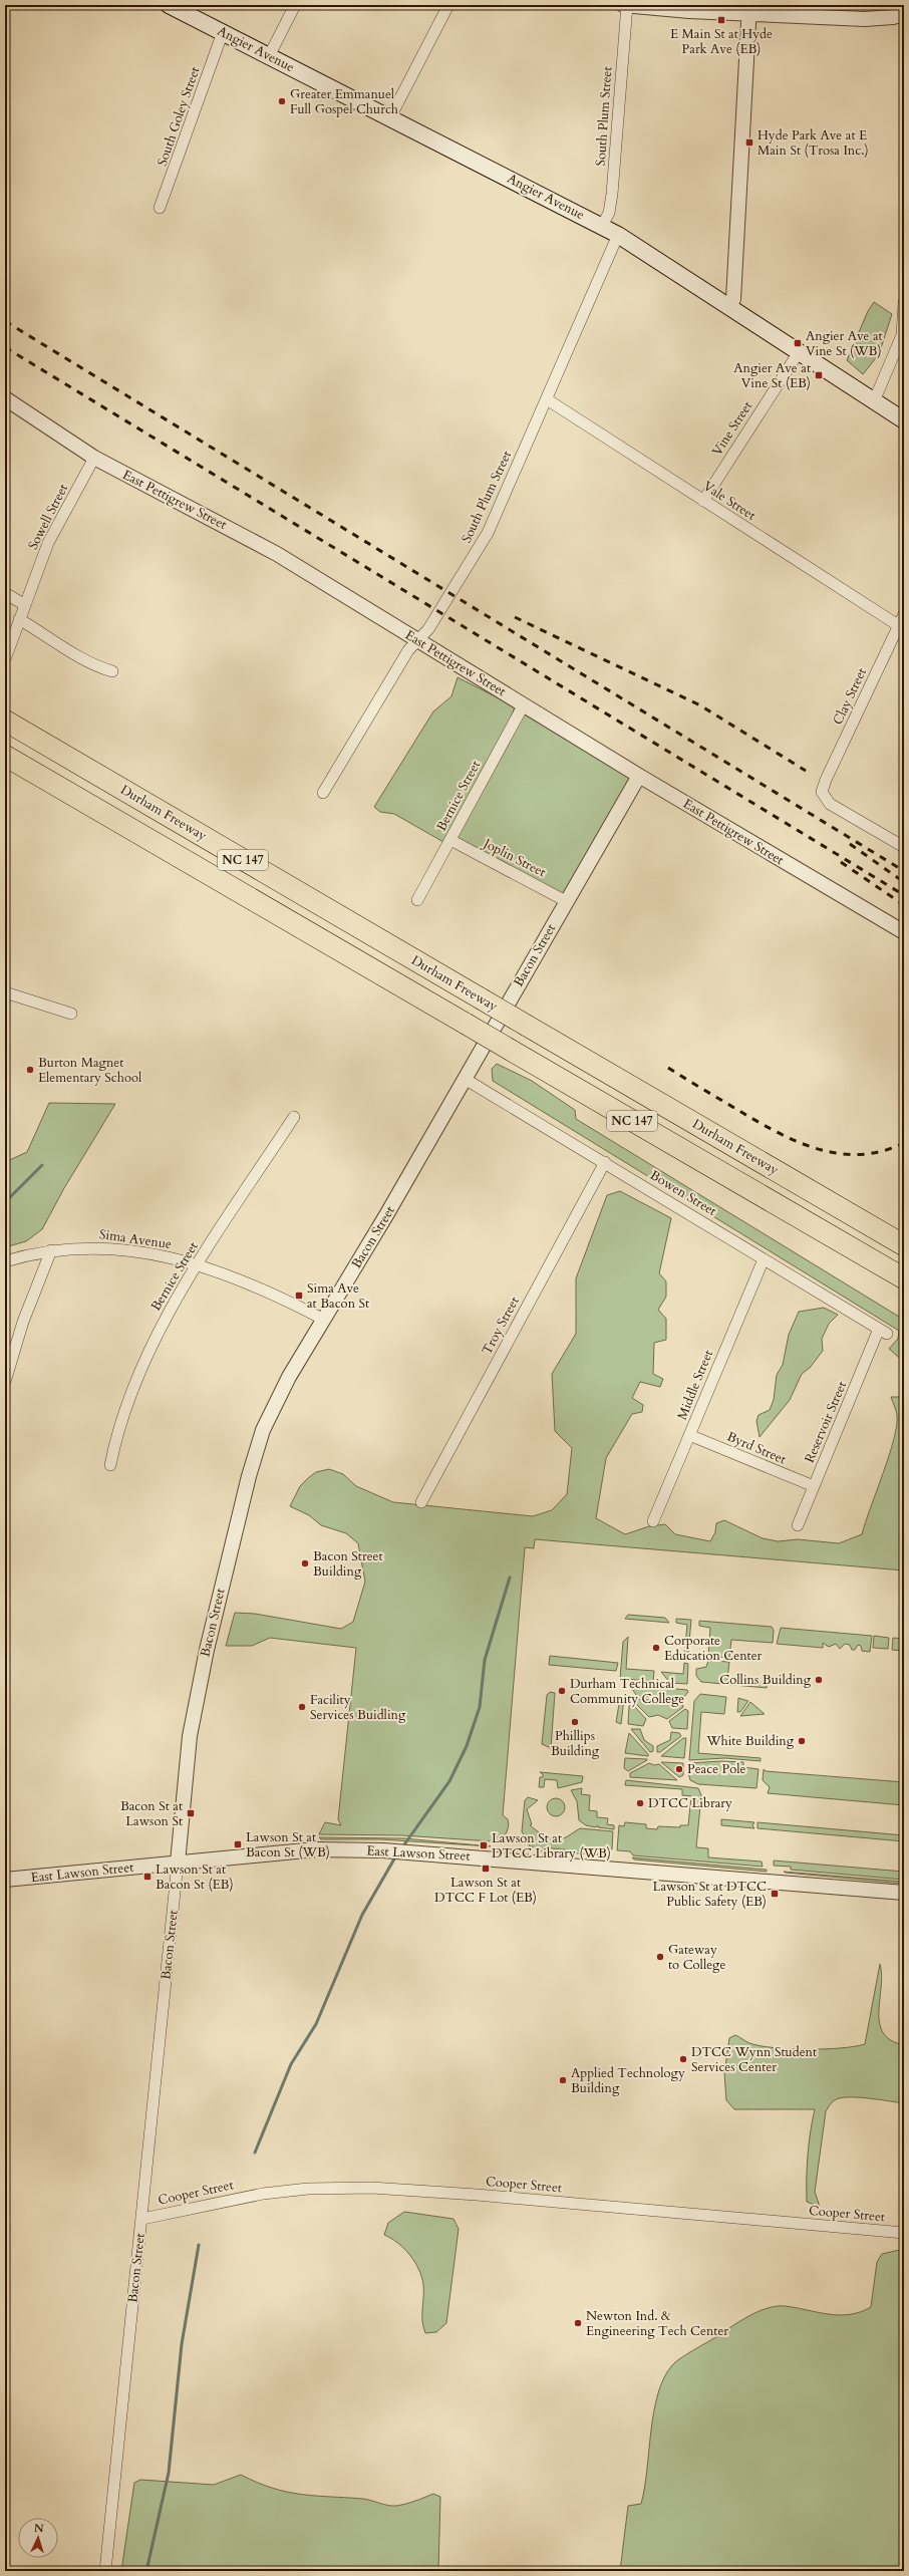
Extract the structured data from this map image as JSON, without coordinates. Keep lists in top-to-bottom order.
{
  "streets": {
    "highway": ["Durham Freeway", "NC 147"],
    "main road": ["Angier Avenue"],
    "street": [
      "South Goley Street",
      "South Plum Street",
      "Vine Street",
      "East Pettigrew Street",
      "Vale Street",
      "Sowell Street",
      "Clay Street",
      "Bernice Street",
      "Joplin Street",
      "Bacon Street",
      "Bowen Street",
      "Sima Avenue",
      "Troy Street",
      "Middle Street",
      "Reservoir Street",
      "Byrd Street",
      "East Lawson Street",
      "Cooper Street"
    ]
  },
  "crossings": [
    ["Angier Avenue", "South Goley Street"],
    ["Angier Avenue", "South Plum Street"],
    ["Angier Avenue", "Vine Street"],
    ["South Plum Street", "East Pettigrew Street"],
    ["South Plum Street", "Vale Street"],
    ["Vine Street", "Vale Street"],
    ["East Pettigrew Street", "Sowell Street"],
    ["East Pettigrew Street", "Bernice Street"],
    ["East Pettigrew Street", "Bacon Street"],
    ["Vale Street", "Clay Street"],
    ["Bernice Street", "Joplin Street"],
    ["Bernice Street", "Sima Avenue"],
    ["Joplin Street", "Bacon Street"],
    ["Bacon Street", "Bowen Street"],
    ["Bacon Street", "Sima Avenue"],
    ["Bacon Street", "East Lawson Street"],
    ["Bacon Street", "Cooper Street"],
    ["Bowen Street", "Troy Street"],
    ["Bowen Street", "Middle Street"],
    ["Bowen Street", "Reservoir Street"],
    ["Middle Street", "Byrd Street"],
    ["Reservoir Street", "Byrd Street"]
  ],
  "places": {
    "transit": [
      "E Main St at Hyde Park Ave (EB)",
      "Hyde Park Ave at E Main St (Trosa Inc.)",
      "Angier Ave at Vine St (WB)",
      "Angier Ave at Vine St (EB)",
      "Sima Ave at Bacon St",
      "Bacon St at Lawson St",
      "Lawson St at Bacon St (WB)",
      "Lawson St at DTCC Library (WB)",
      "Lawson St at DTCC F Lot (EB)",
      "Lawson St at Bacon St (EB)",
      "Lawson St at DTCC Public Safety (EB)"
    ],
    "other": [
      "Greater Emmanuel Full Gospel Church",
      "Burton Magnet Elementary School",
      "Bacon Street Building",
      "Corporate Education Center",
      "Collins Building",
      "Durham Technical Community College",
      "Facility Services Buidling",
      "Phillips Building",
      "White Building",
      "Peace Pole",
      "DTCC Library",
      "Gateway to College",
      "DTCC Wynn Student Services Center",
      "Applied Technology Building",
      "Newton Ind. & Engineering Tech Center"
    ]
  },
  "north": "top"
}
